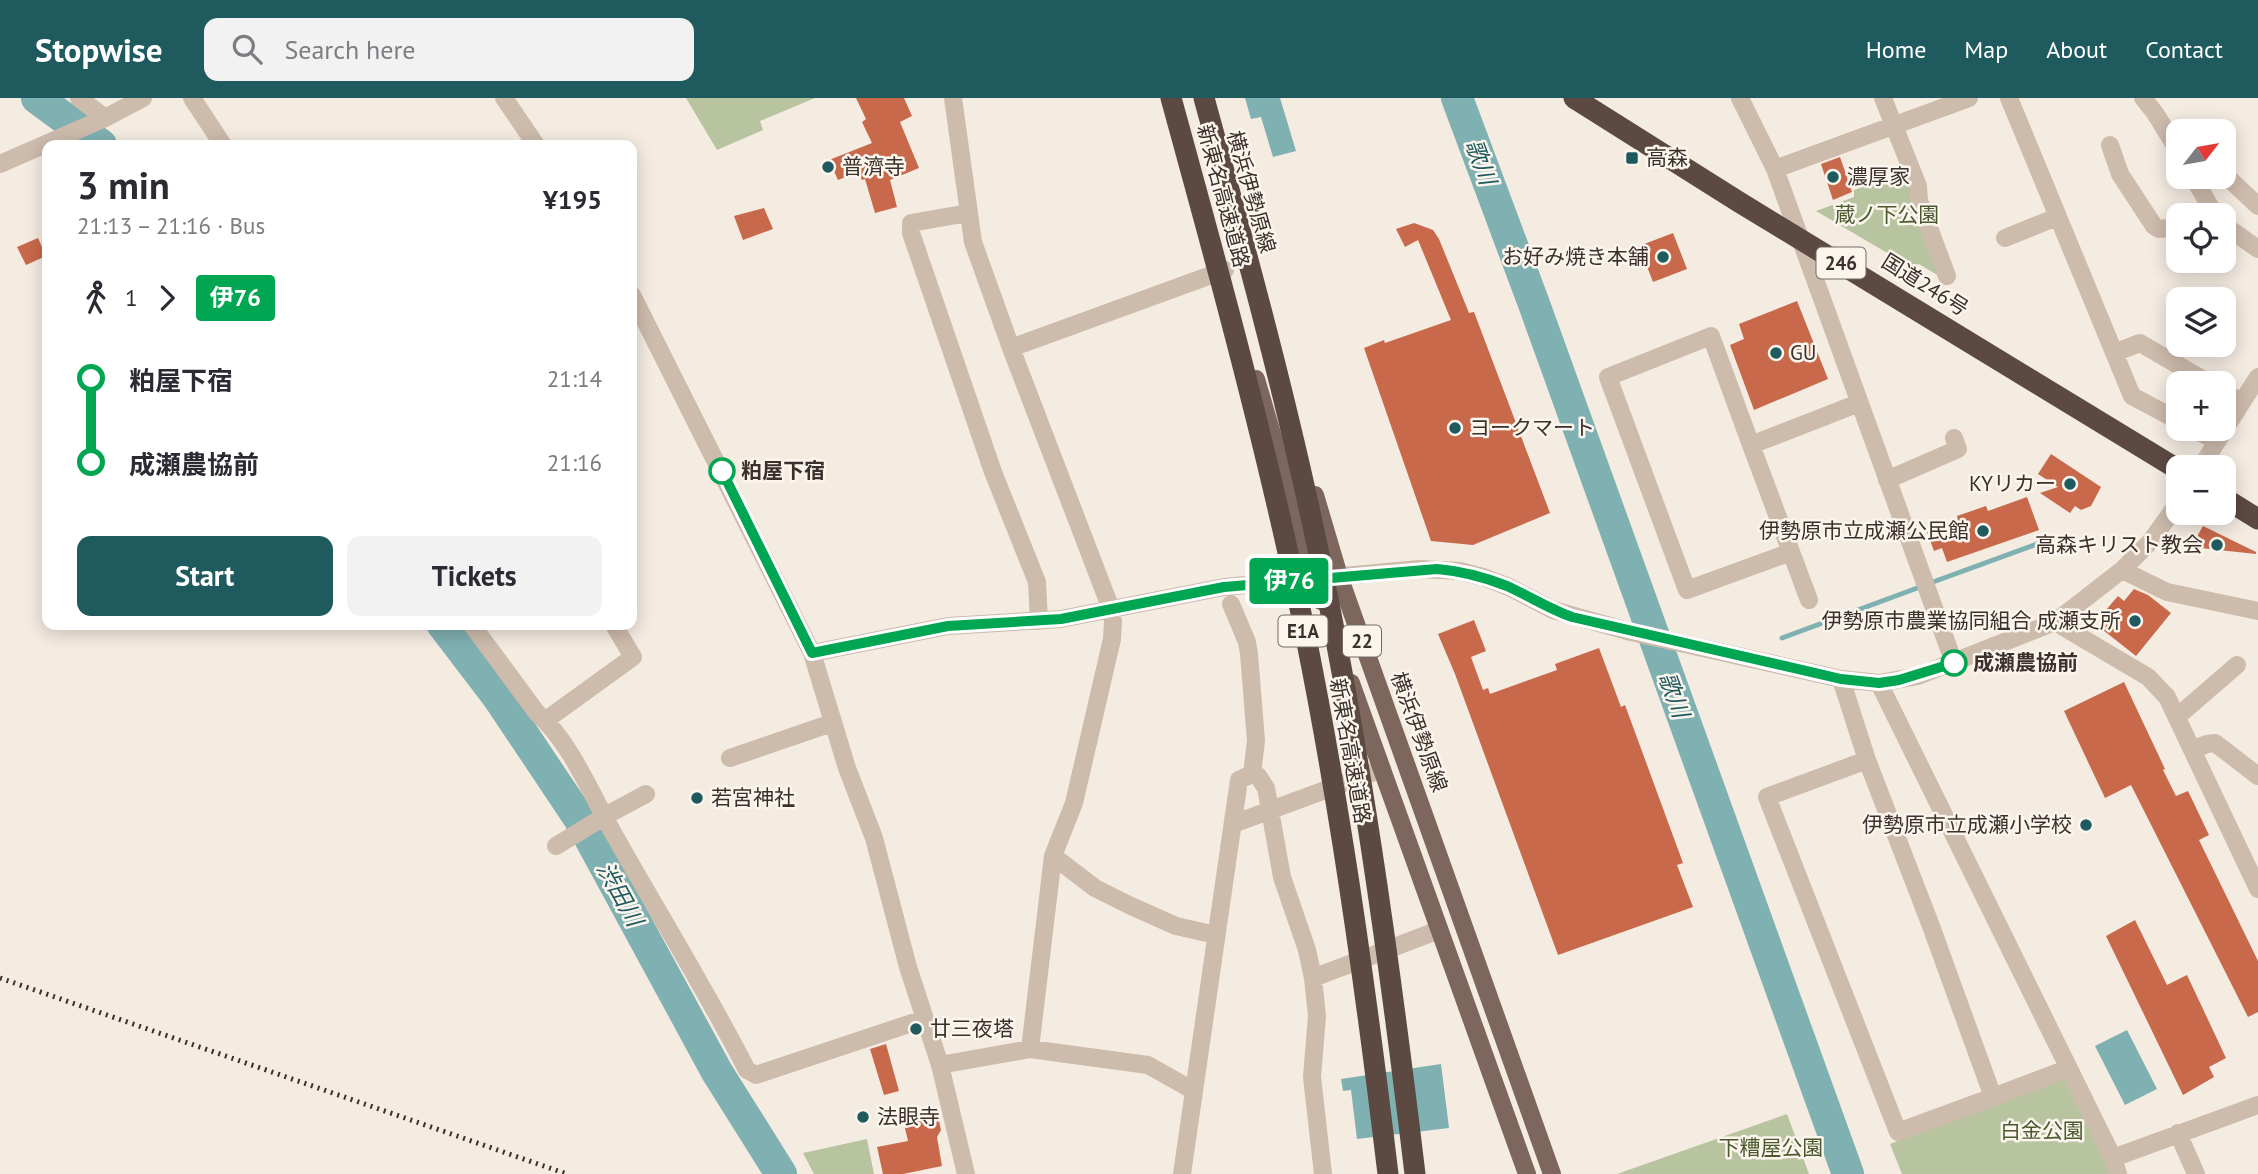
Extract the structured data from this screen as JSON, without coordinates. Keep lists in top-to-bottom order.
{
  "streets": {
    "highway": [
      "新東名高速道路",
      "246",
      "国道246号",
      "E1A"
    ],
    "main road": ["横浜伊勢原線", "22"]
  },
  "crossings": [
    ["横浜伊勢原線", "新東名高速道路"]
  ],
  "water": ["歌川", "渋田川"],
  "parks": ["蔵ノ下公園", "白金公園", "下糟屋公園"],
  "places": {
    "transit": ["高森"],
    "other": [
      "普濟寺",
      "濃厚家",
      "お好み焼き本舗",
      "GU",
      "ヨークマート",
      "粕屋下宿",
      "KYリカー",
      "伊勢原市立成瀬公民館",
      "高森キリスト教会",
      "伊勢原市農業協同組合 成瀬支所",
      "成瀬農協前",
      "若宮神社",
      "伊勢原市立成瀬小学校",
      "廿三夜塔",
      "法眼寺"
    ]
  },
  "lines": ["bus line 伊76"],
  "north": "top right",
  "page": {
    "header": "Stopwise",
    "search": "Search here",
    "nav": [
      "Home",
      "Map",
      "About",
      "Contact"
    ],
    "on_map": "伊76",
    "map_buttons": ["+", "−"],
    "heading": ["3 min", "21:13 – 21:16 · Bus", "¥195"],
    "legs": ["1", "伊76"],
    "list": [
      {
        "name": "粕屋下宿",
        "value": "21:14"
      },
      {
        "name": "成瀬農協前",
        "value": "21:16"
      }
    ],
    "buttons": ["Start", "Tickets"]
  }
}
